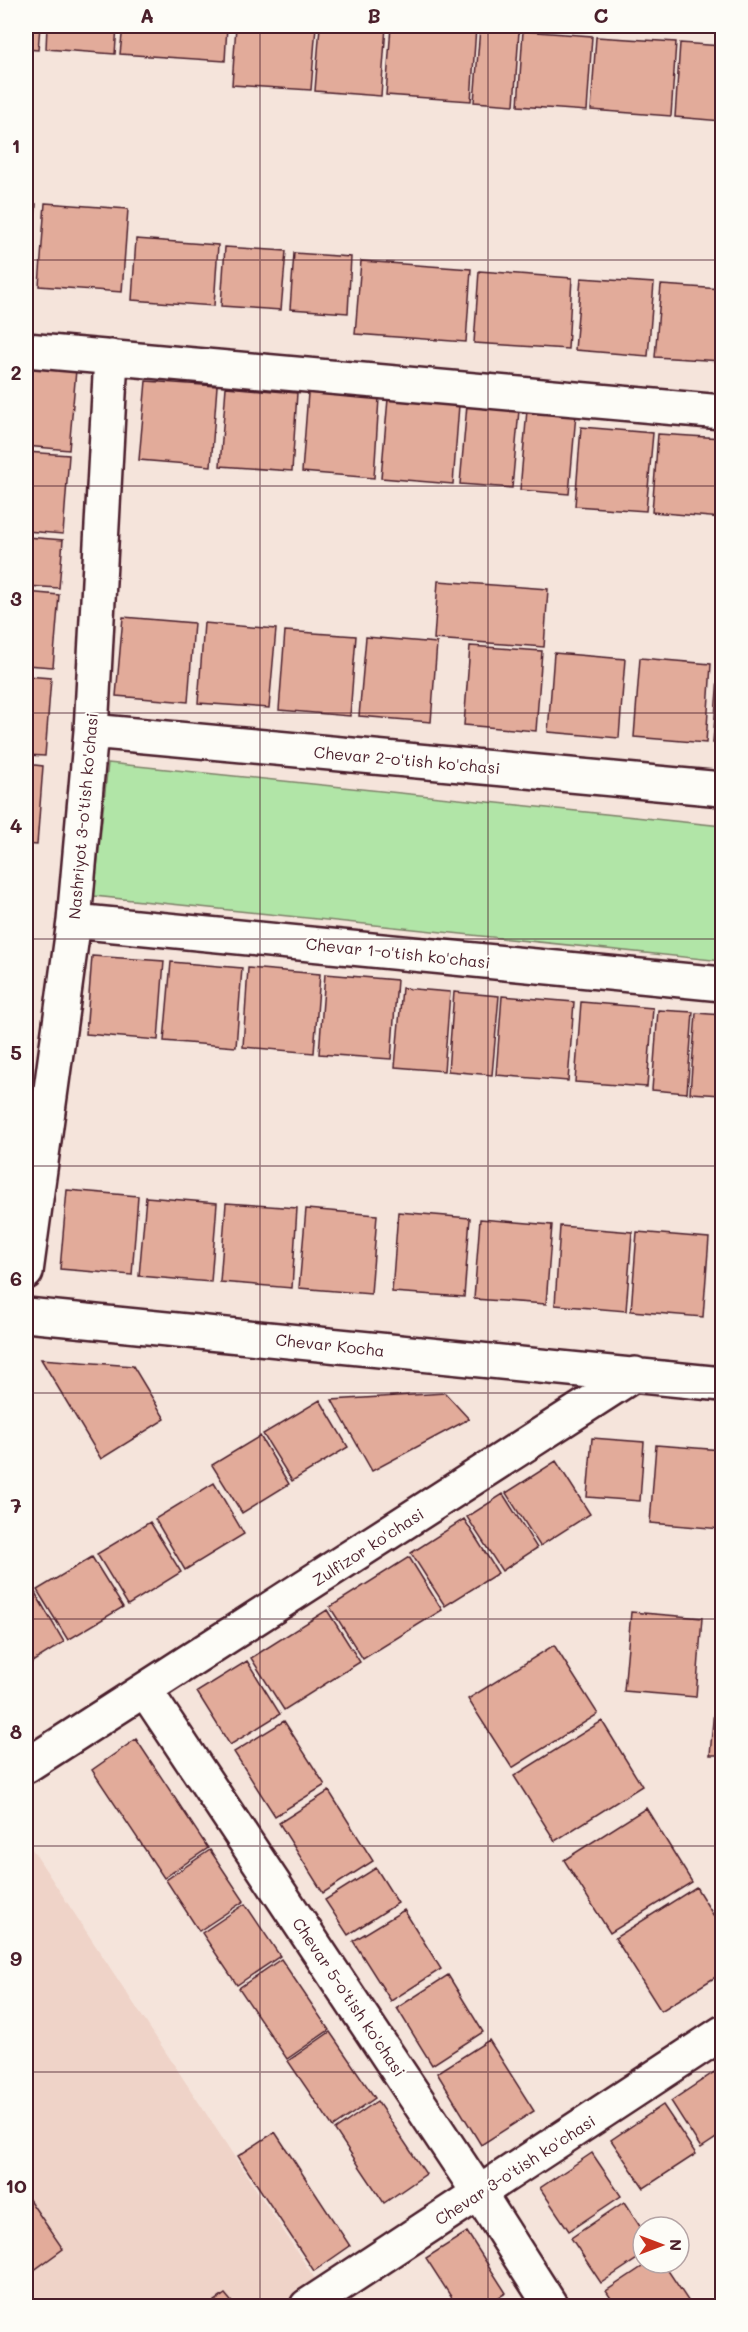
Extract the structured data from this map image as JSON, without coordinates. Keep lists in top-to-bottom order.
{
  "streets": {
    "street": [
      "Chevar 2-o'tish ko'chasi",
      "Nashriyot 3-o'tish ko'chasi",
      "Chevar 1-o'tish ko'chasi",
      "Chevar Kocha",
      "Zulfizor ko'chasi",
      "Chevar 5-o'tish ko'chasi",
      "Chevar 3-o'tish ko'chasi"
    ]
  },
  "crossings": [
    ["Chevar 2-o'tish ko'chasi", "Nashriyot 3-o'tish ko'chasi"],
    ["Nashriyot 3-o'tish ko'chasi", "Chevar 1-o'tish ko'chasi"],
    ["Chevar Kocha", "Zulfizor ko'chasi"],
    ["Zulfizor ko'chasi", "Chevar 5-o'tish ko'chasi"],
    ["Chevar 5-o'tish ko'chasi", "Chevar 3-o'tish ko'chasi"]
  ],
  "north": "right",
  "grid": {
    "columns": ["A", "B", "C"],
    "rows": [
      "1",
      "2",
      "3",
      "4",
      "5",
      "6",
      "7",
      "8",
      "9",
      "10"
    ]
  }
}
